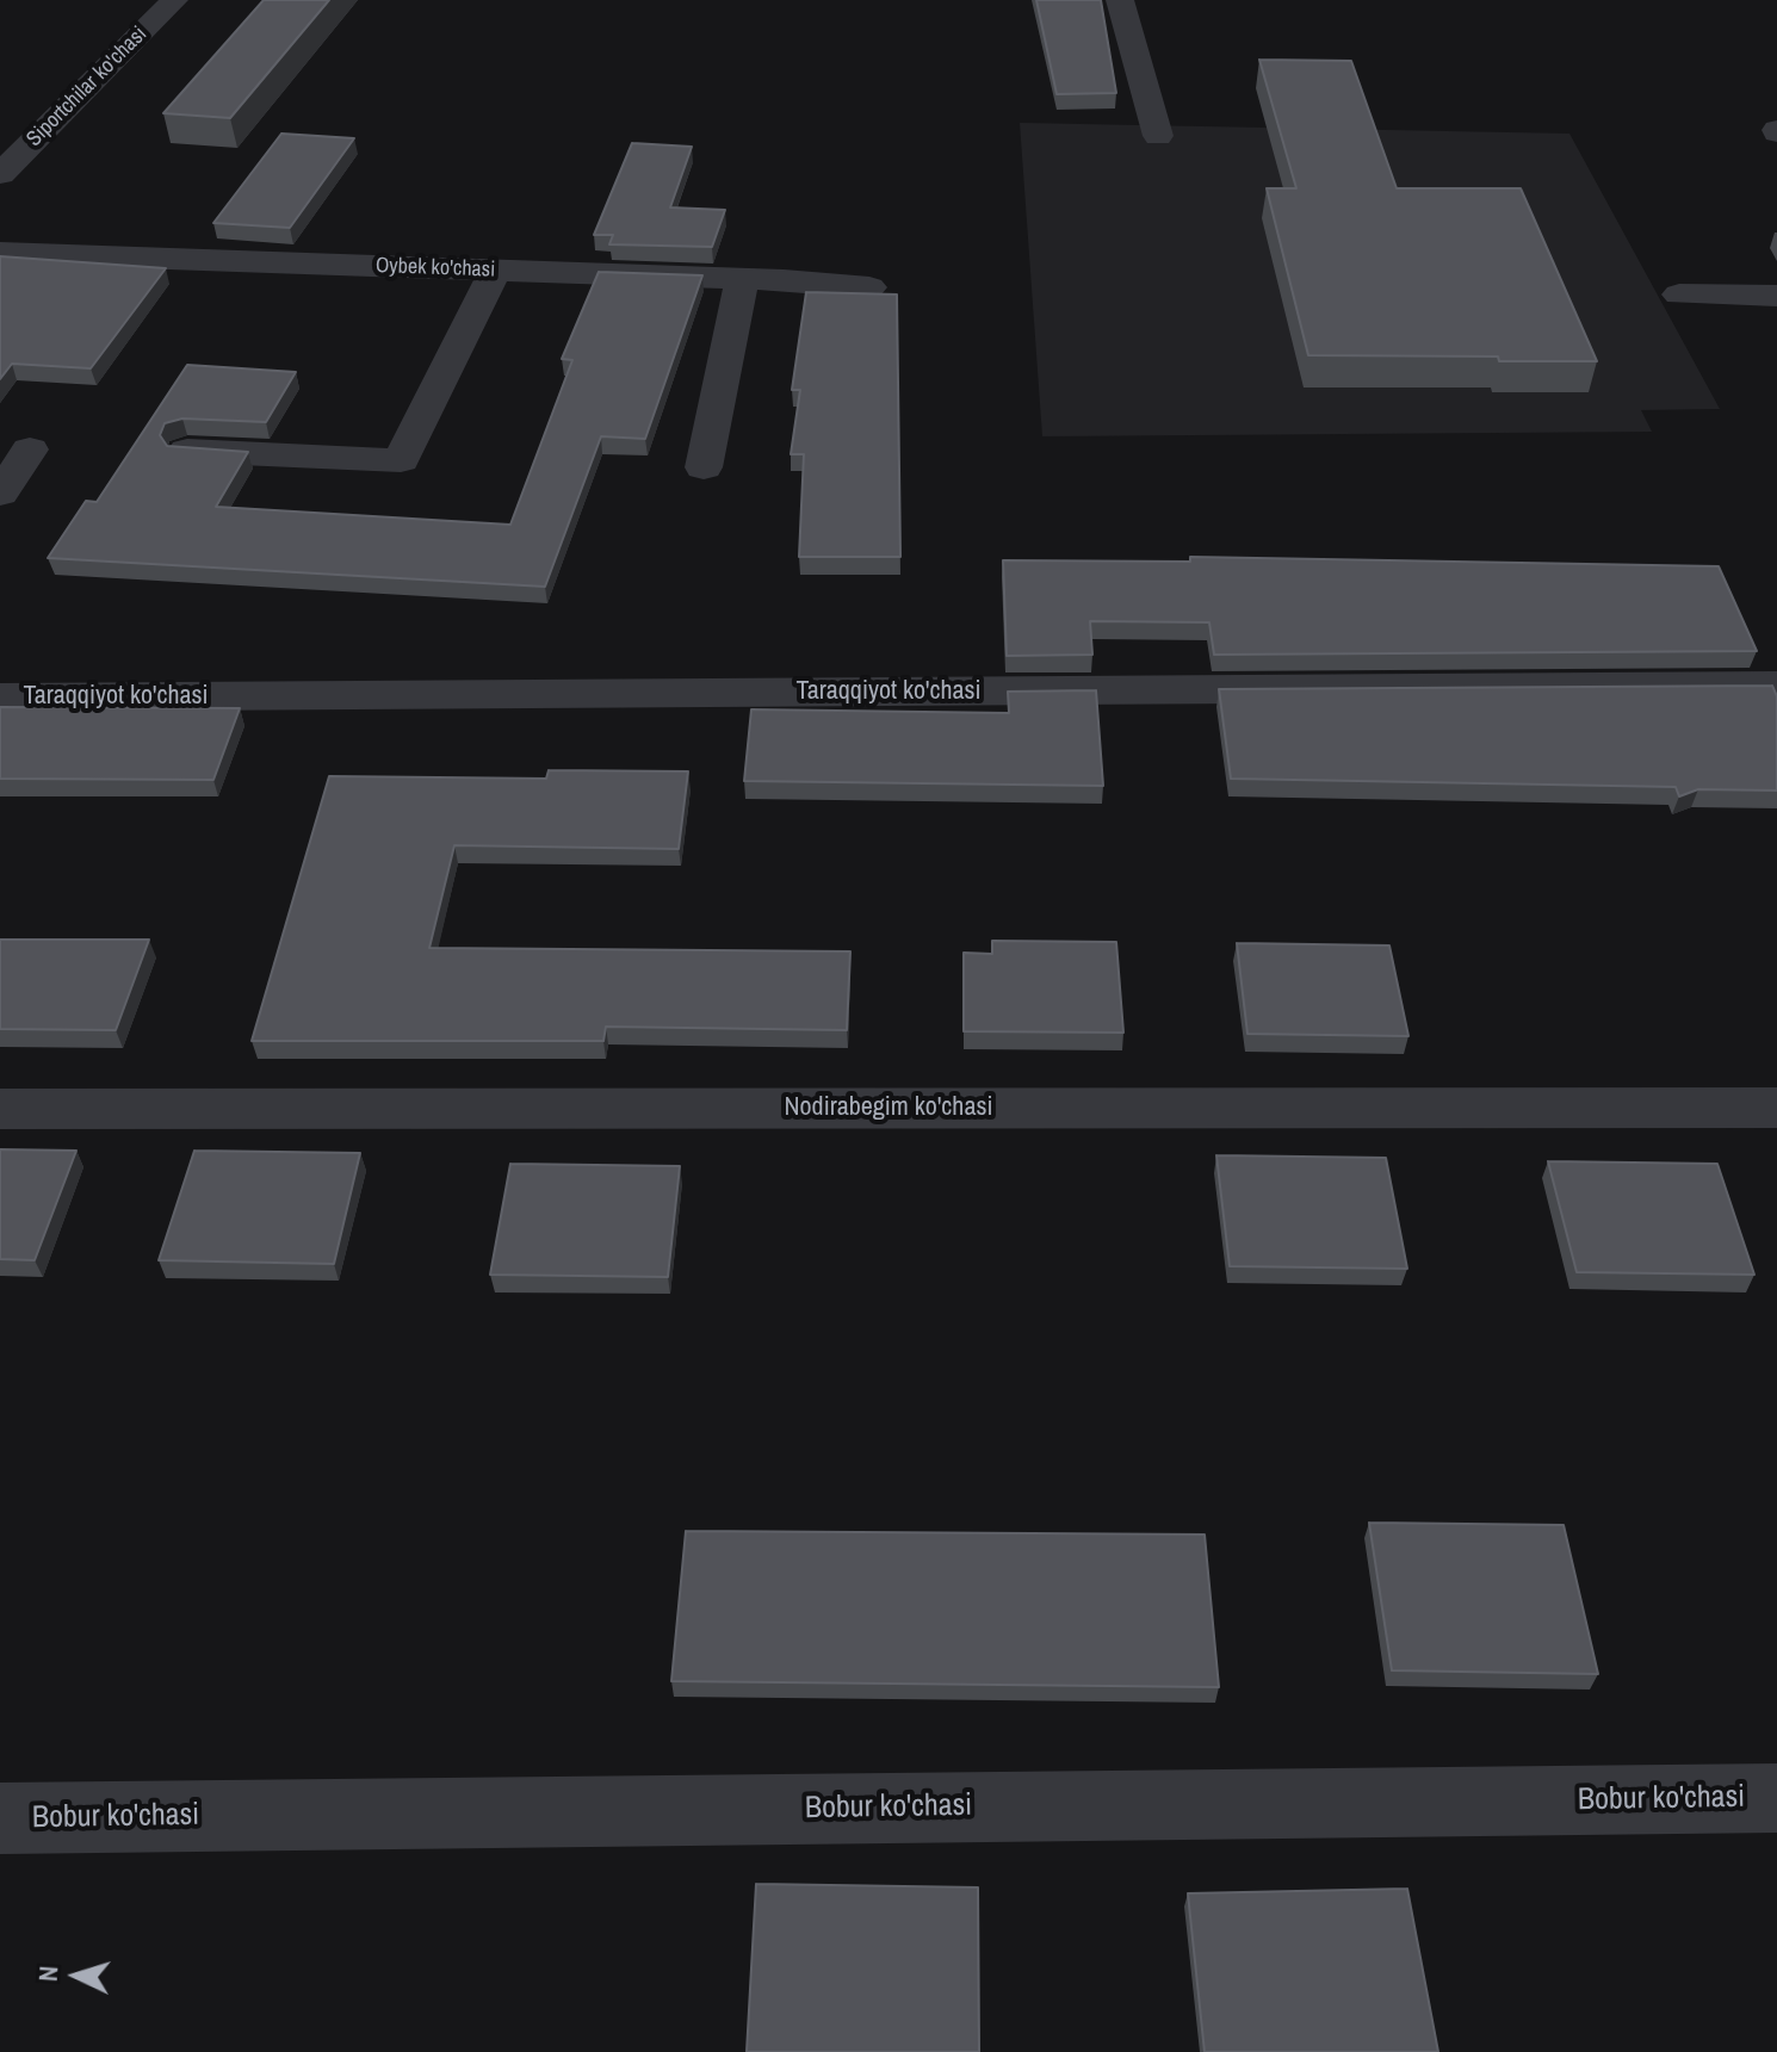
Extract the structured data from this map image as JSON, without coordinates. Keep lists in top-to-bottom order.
{
  "streets": {
    "street": [
      "Siportchilar ko'chasi",
      "Oybek ko'chasi",
      "Taraqqiyot ko'chasi",
      "Nodirabegim ko'chasi",
      "Bobur ko'chasi"
    ]
  },
  "north": "left"
}
